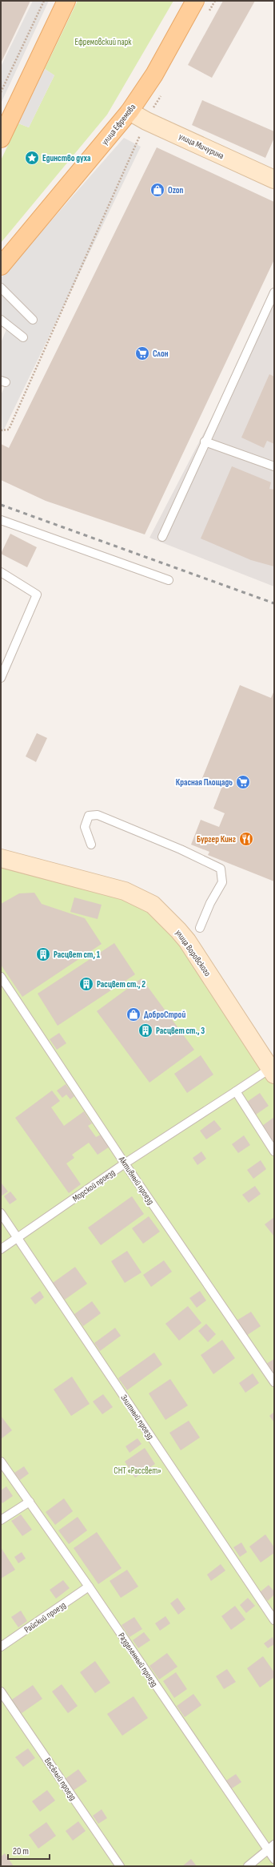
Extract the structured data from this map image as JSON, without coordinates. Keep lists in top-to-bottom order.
{
  "streets": {
    "main road": ["улица Ефремова"],
    "street": ["улица Мичурина", "улица Воровского"],
    "lane": [
      "Активный проезд",
      "Морской проезд",
      "Элитный проезд",
      "Райский проезд",
      "Разделенный проезд",
      "Весёлый проезд"
    ]
  },
  "crossings": [
    ["улица Ефремова", "улица Мичурина"],
    ["улица Воровского", "Морской проезд"],
    ["Активный проезд", "Морской проезд"],
    ["Морской проезд", "Элитный проезд"],
    ["Райский проезд", "Разделенный проезд"]
  ],
  "parks": ["Ефремовский парк", "СНТ «Рассвет»"],
  "places": {
    "place": ["Единство духа"],
    "shop": ["Ozon", "ДоброСтрой"],
    "supermarket": ["Слон", "Красная Площадь"],
    "restaurant": ["Бургер Кинг"],
    "building": ["Расцвет ст, 1", "Расцвет ст., 2", "Расцвет ст., 3"]
  },
  "scale_bar": "20 m"
}
